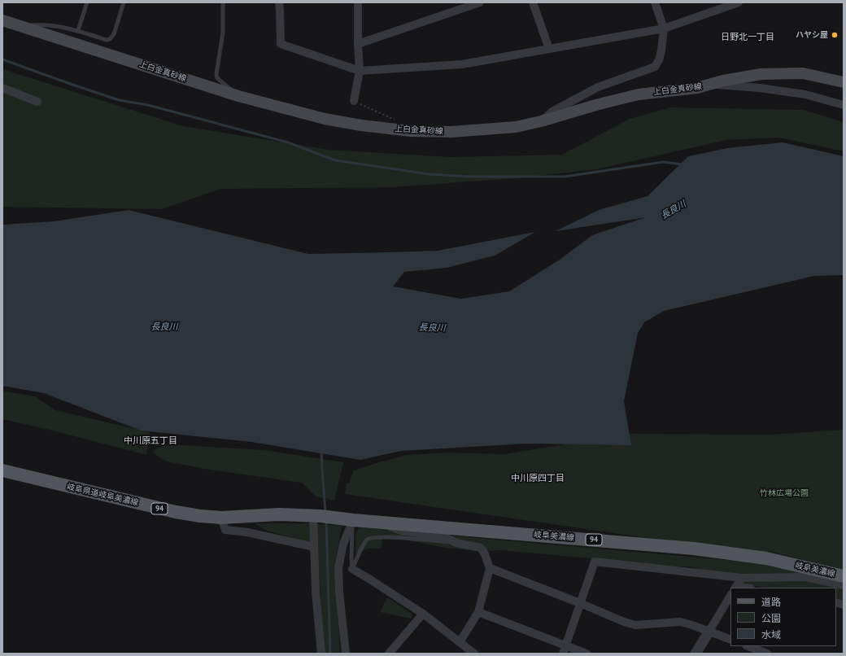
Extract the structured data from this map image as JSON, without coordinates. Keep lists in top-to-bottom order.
{
  "streets": {
    "main road": [
      "上白金真砂線",
      "岐阜県道岐阜美濃線",
      "94",
      "岐阜美濃線"
    ]
  },
  "crossings": [
    ["岐阜県道岐阜美濃線", "岐阜美濃線"]
  ],
  "districts": ["日野北一丁目", "中川原五丁目", "中川原四丁目"],
  "water": ["長良川"],
  "parks": ["竹林広場公園"],
  "places": ["ハヤシ屋"],
  "legend": ["道路", "公園", "水域"]
}
